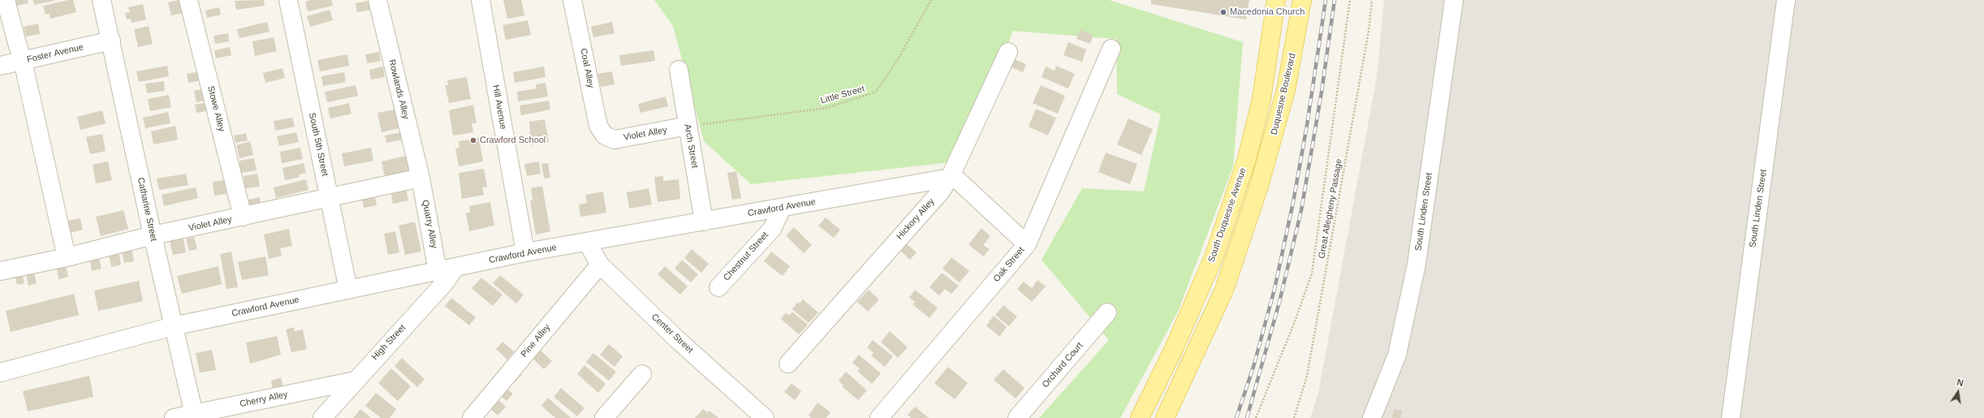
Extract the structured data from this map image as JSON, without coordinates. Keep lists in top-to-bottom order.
{
  "streets": {
    "main road": ["Duquesne Boulevard", "South Duquesne Avenue"],
    "street": [
      "Foster Avenue",
      "Coal Alley",
      "Rowlands Alley",
      "Hill Avenue",
      "Stowe Alley",
      "Violet Alley",
      "South 5th Street",
      "Arch Street",
      "Crawford Avenue",
      "South Linden Street",
      "Catharine Street",
      "Hickory Alley",
      "Quarry Alley",
      "Chestnut Street",
      "Oak Street",
      "Center Street",
      "Pine Alley",
      "High Street",
      "Orchard Court",
      "Cherry Alley"
    ],
    "path": ["Little Street", "Great Allegheny Passage"]
  },
  "crossings": [
    ["Foster Avenue", "Catharine Street"],
    ["Coal Alley", "Violet Alley"],
    ["Rowlands Alley", "Violet Alley"],
    ["Rowlands Alley", "Quarry Alley"],
    ["Little Street", "Violet Alley"],
    ["Little Street", "Arch Street"],
    ["Hill Avenue", "Crawford Avenue"],
    ["Stowe Alley", "Violet Alley"],
    ["Violet Alley", "South 5th Street"],
    ["Violet Alley", "Arch Street"],
    ["Violet Alley", "Catharine Street"],
    ["Violet Alley", "Quarry Alley"],
    ["South 5th Street", "Crawford Avenue"],
    ["Arch Street", "Crawford Avenue"],
    ["Crawford Avenue", "Catharine Street"],
    ["Crawford Avenue", "Hickory Alley"],
    ["Crawford Avenue", "Quarry Alley"],
    ["Crawford Avenue", "Chestnut Street"],
    ["Crawford Avenue", "Center Street"],
    ["Crawford Avenue", "High Street"],
    ["Catharine Street", "Cherry Alley"],
    ["Center Street", "Pine Alley"],
    ["High Street", "Cherry Alley"]
  ],
  "places": ["Macedonia Church", "Crawford School"],
  "north": "top"
}
